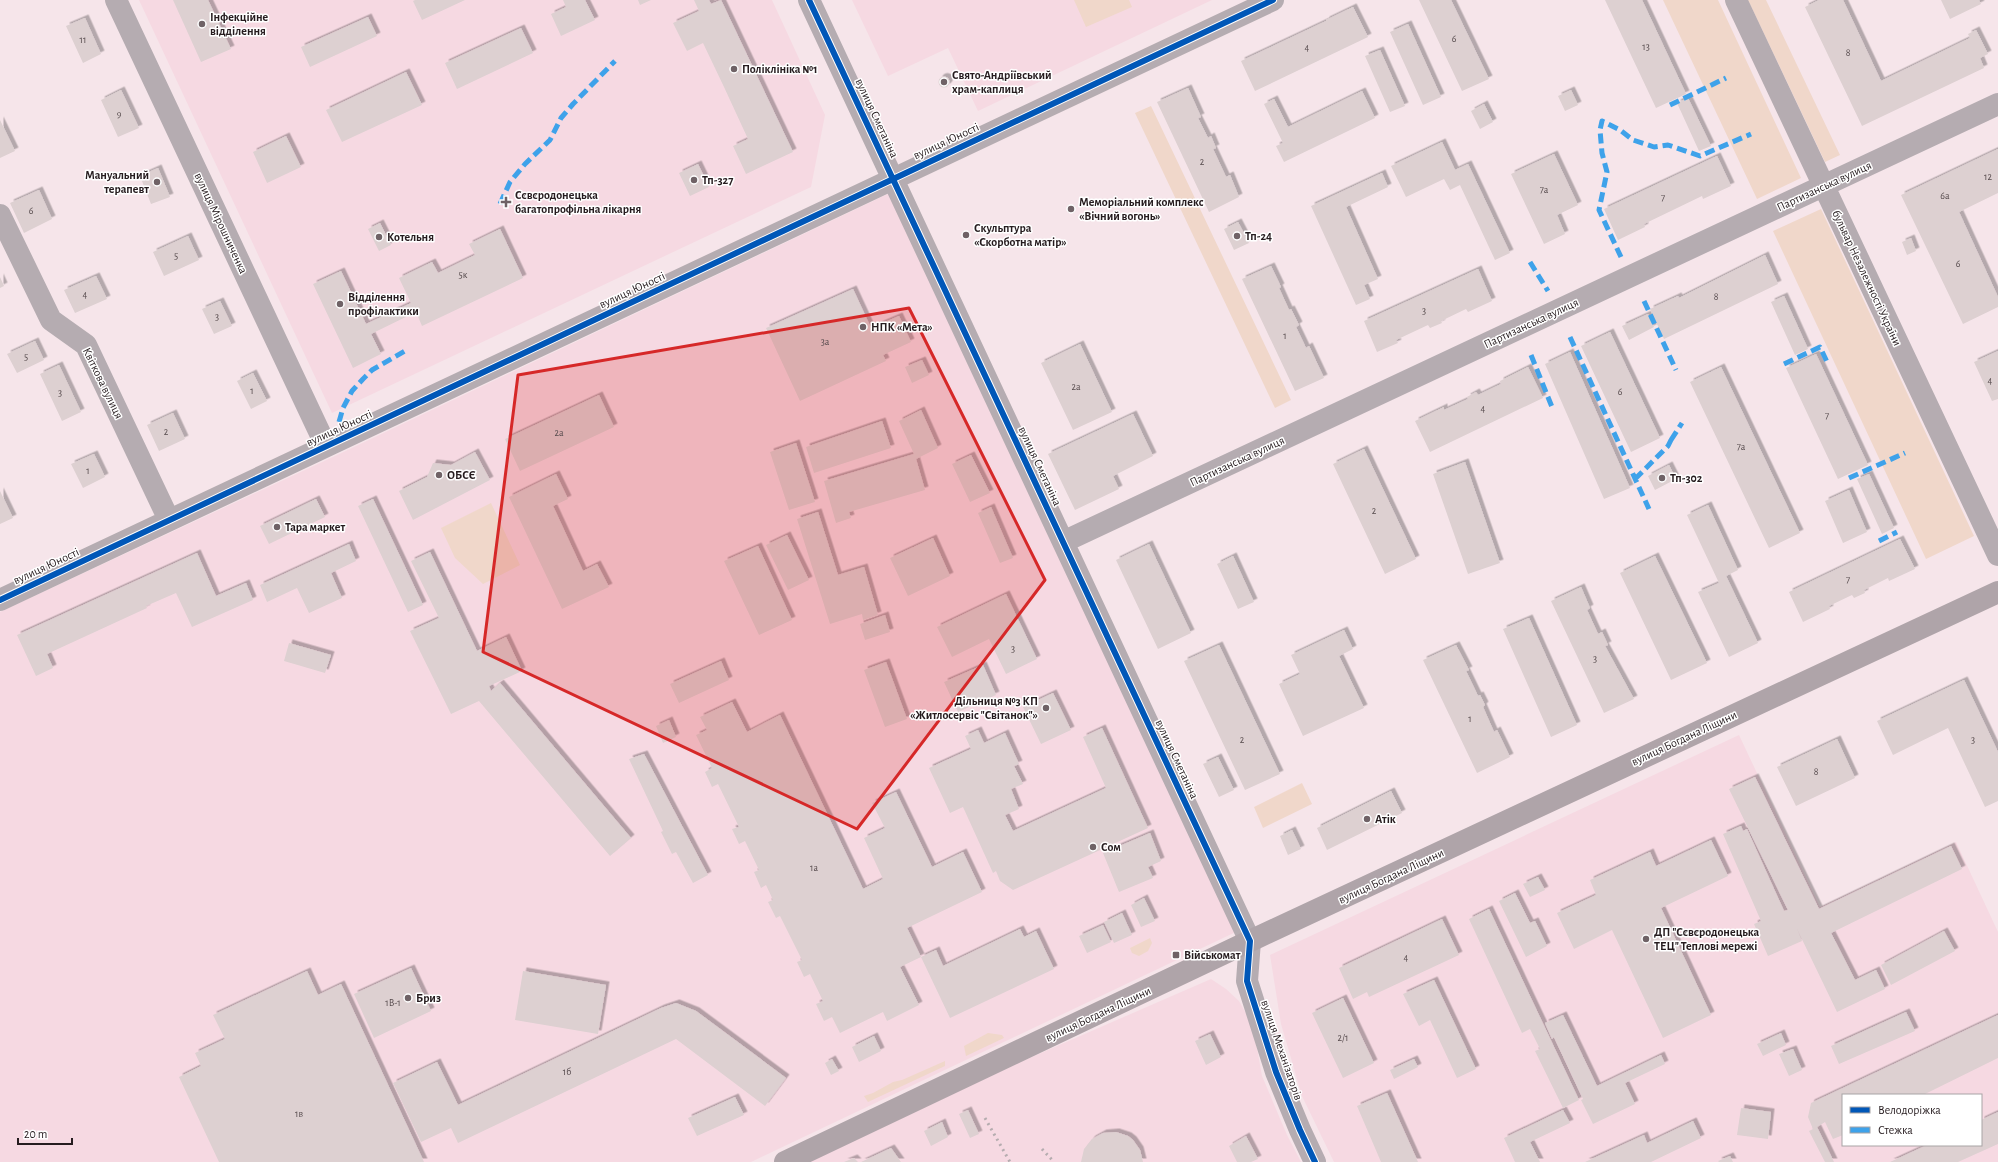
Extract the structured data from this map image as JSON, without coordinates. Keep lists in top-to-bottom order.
{
  "streets": {
    "main road": ["вулиця Богдана Ліщини"],
    "street": [
      "вулиця Сметаніна",
      "вулиця Юності",
      "Партизанська вулиця",
      "вулиця Мірошниченка",
      "бульвар Незалежності України",
      "Квіткова вулиця",
      "вулиця Механізаторів"
    ]
  },
  "crossings": [
    ["вулиця Сметаніна", "вулиця Юності"],
    ["вулиця Сметаніна", "Партизанська вулиця"],
    ["вулиця Сметаніна", "вулиця Богдана Ліщини"],
    ["вулиця Сметаніна", "вулиця Механізаторів"],
    ["вулиця Юності", "вулиця Мірошниченка"],
    ["вулиця Юності", "Квіткова вулиця"],
    ["Партизанська вулиця", "бульвар Незалежності України"],
    ["вулиця Богдана Ліщини", "вулиця Механізаторів"]
  ],
  "places": {
    "other": [
      "Інфекційне відділення",
      "Поліклініка №1",
      "Свято-Андріївський храм-каплиця",
      "Тп-327",
      "Мануальний терапевт",
      "Меморіальний комплекс «Вічний вогонь»",
      "Скульптура «Скорботна матір»",
      "Тп-24",
      "Котельня",
      "Відділення профілактики",
      "НПК «Мета»",
      "ОБСЄ",
      "Тп-302",
      "Тара маркет",
      "Дільниця №3 КП «Житлосервіс \"Світанок\"»",
      "Атік",
      "Сом",
      "ДП \"Сєвєродонецька ТЕЦ\" Теплові мережі",
      "Бриз"
    ],
    "health": ["Сєвєродонецька багатопрофільна лікарня"],
    "transit": ["Військомат"]
  },
  "house_numbers": [
    "6",
    "11",
    "13",
    "4",
    "8",
    "9",
    "2",
    "12",
    "7а",
    "6а",
    "7",
    "6",
    "5",
    "6",
    "5к",
    "4",
    "8",
    "3",
    "3",
    "1",
    "3а",
    "5",
    "4",
    "2а",
    "1",
    "6",
    "3",
    "4",
    "7",
    "2",
    "2а",
    "7а",
    "1",
    "2",
    "7",
    "3",
    "3",
    "1",
    "2",
    "3",
    "8",
    "1а",
    "4",
    "1В-1",
    "2/1",
    "1б",
    "1в"
  ],
  "legend": ["Велодоріжка", "Стежка"],
  "scale_bar": "20 m"
}
